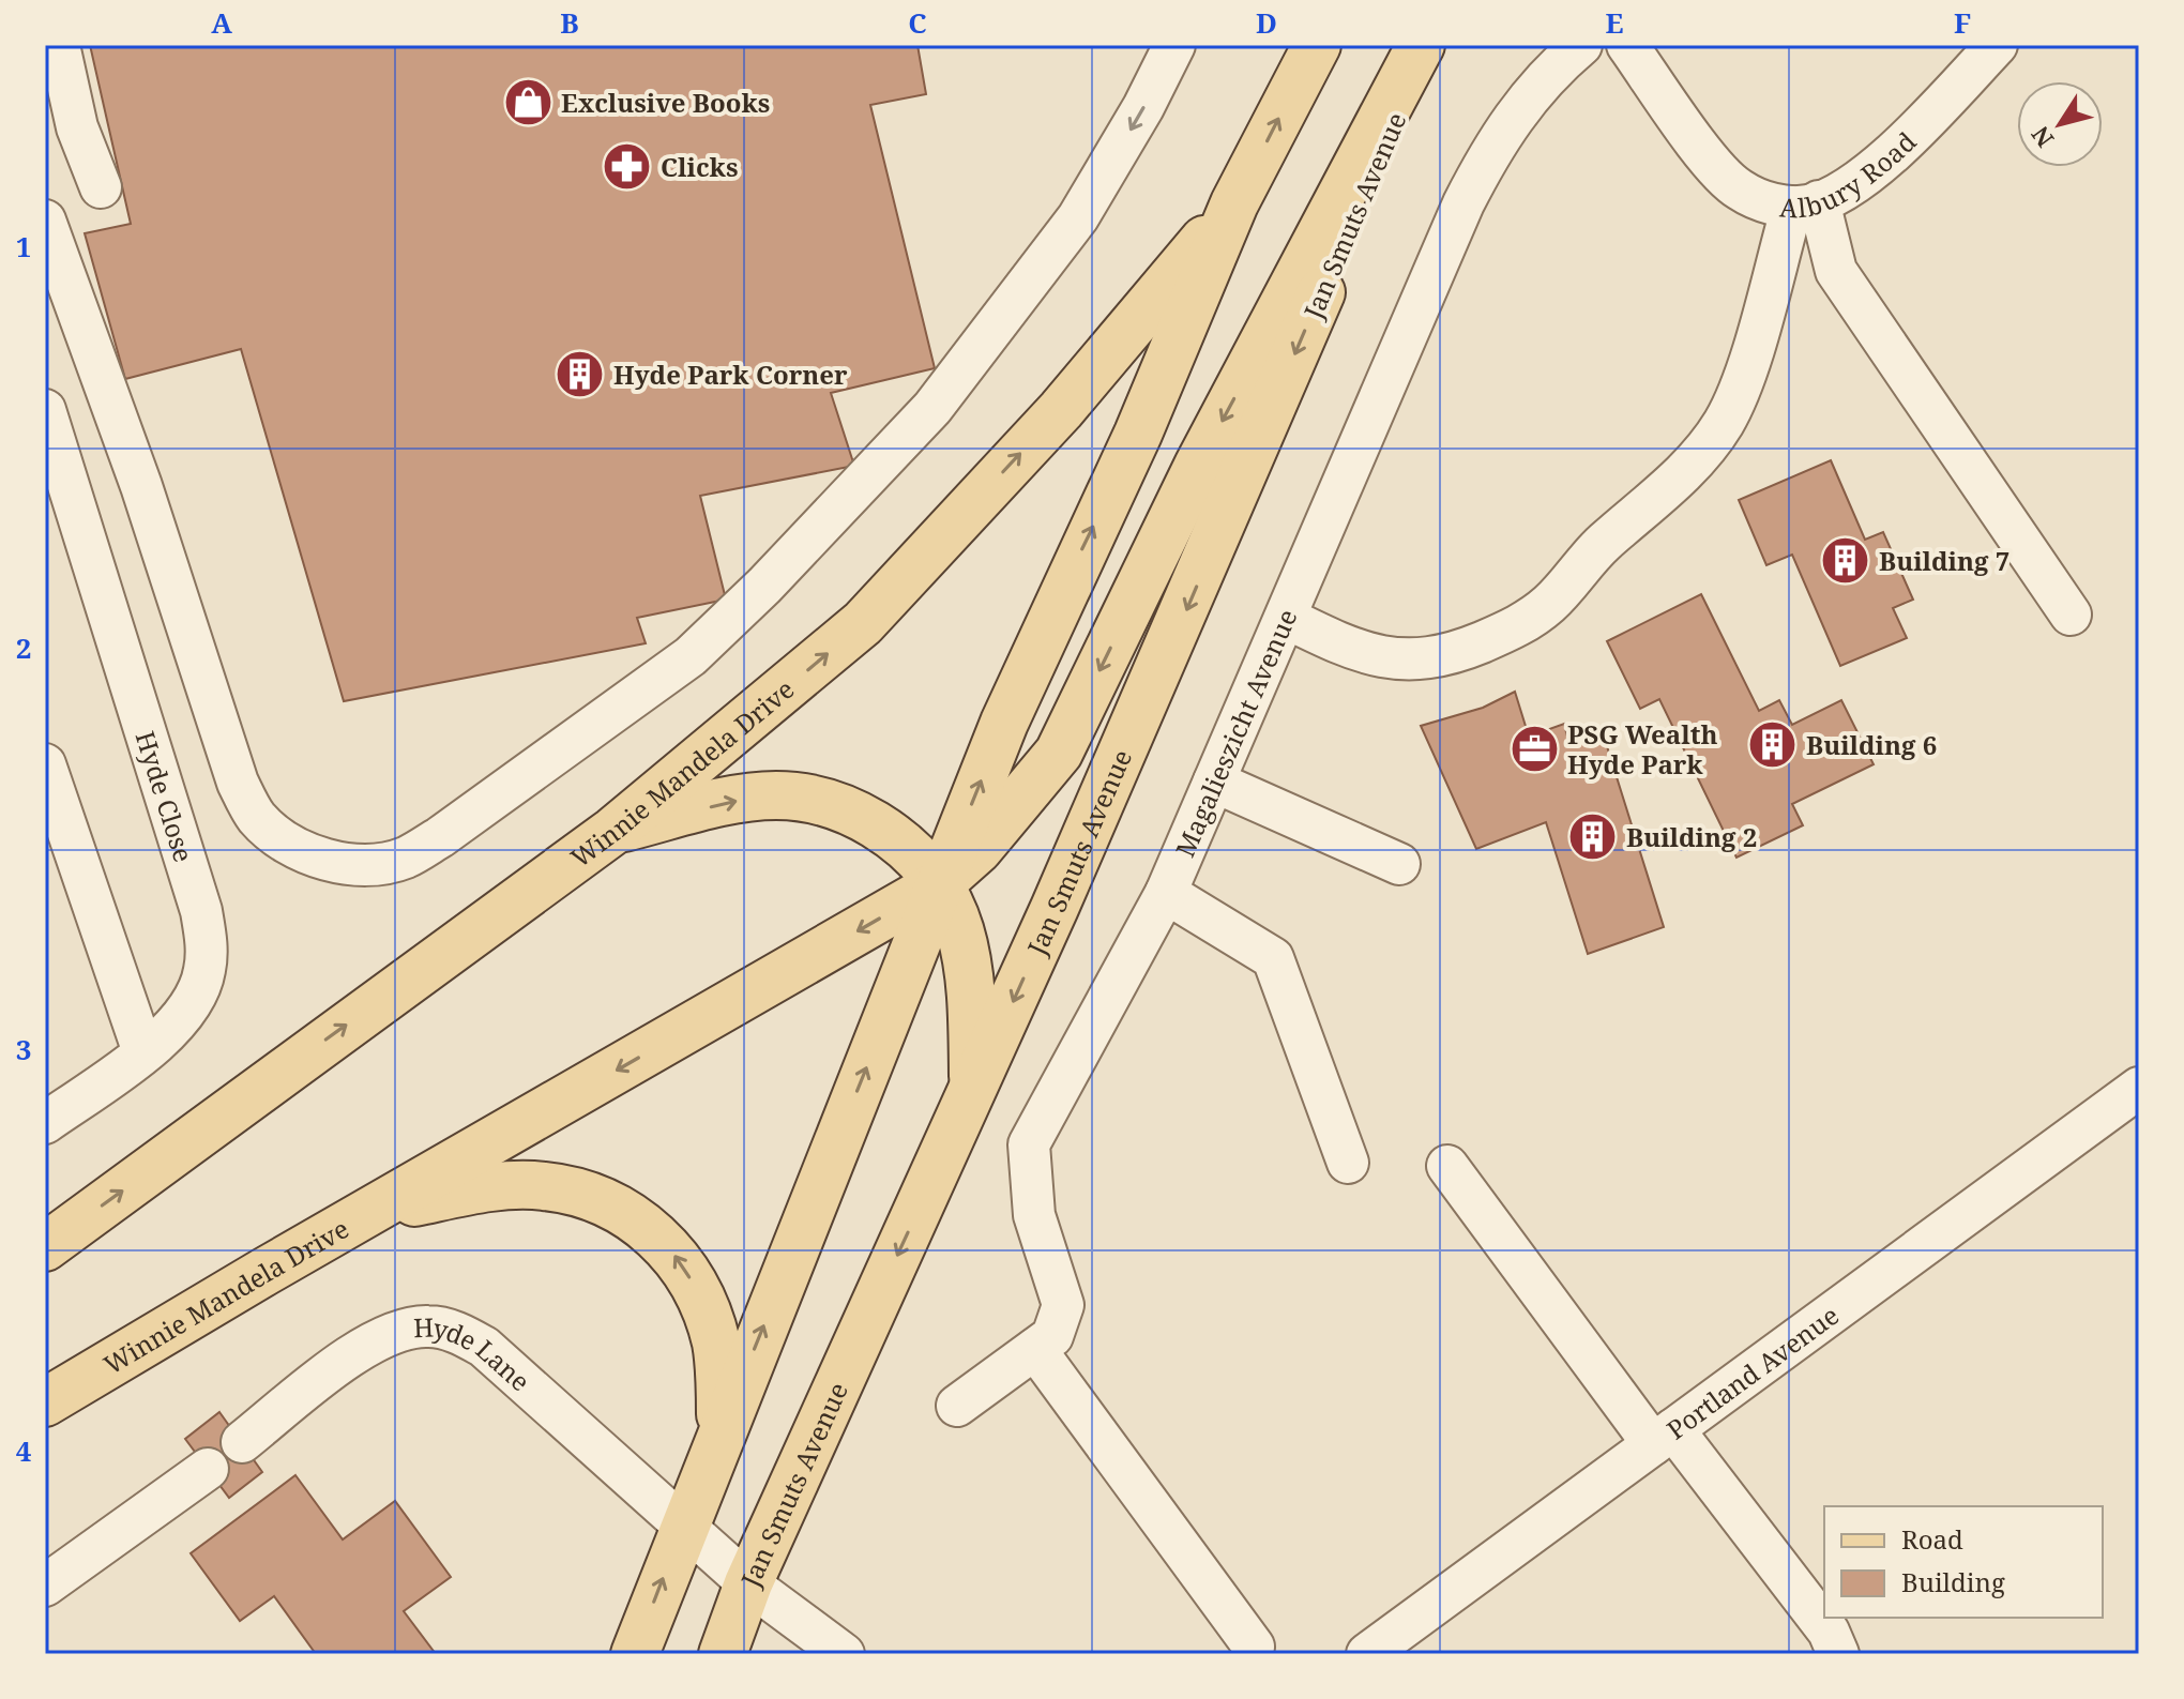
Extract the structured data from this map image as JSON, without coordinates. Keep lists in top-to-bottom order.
{
  "streets": {
    "main road": ["Jan Smuts Avenue", "Winnie Mandela Drive"],
    "street": [
      "Albury Road",
      "Magalieszicht Avenue",
      "Hyde Close",
      "Hyde Lane",
      "Portland Avenue"
    ]
  },
  "crossings": [
    ["Jan Smuts Avenue", "Winnie Mandela Drive"],
    ["Jan Smuts Avenue", "Hyde Lane"]
  ],
  "places": {
    "shop": ["Exclusive Books"],
    "pharmacy": ["Clicks"],
    "building": [
      "Hyde Park Corner",
      "Building 7",
      "Building 6",
      "Building 2"
    ],
    "office": ["PSG Wealth Hyde Park"]
  },
  "legend": ["Road", "Building"],
  "north": "bottom left",
  "grid": {
    "columns": [
      "A",
      "B",
      "C",
      "D",
      "E",
      "F"
    ],
    "rows": [
      "1",
      "2",
      "3",
      "4"
    ]
  }
}
